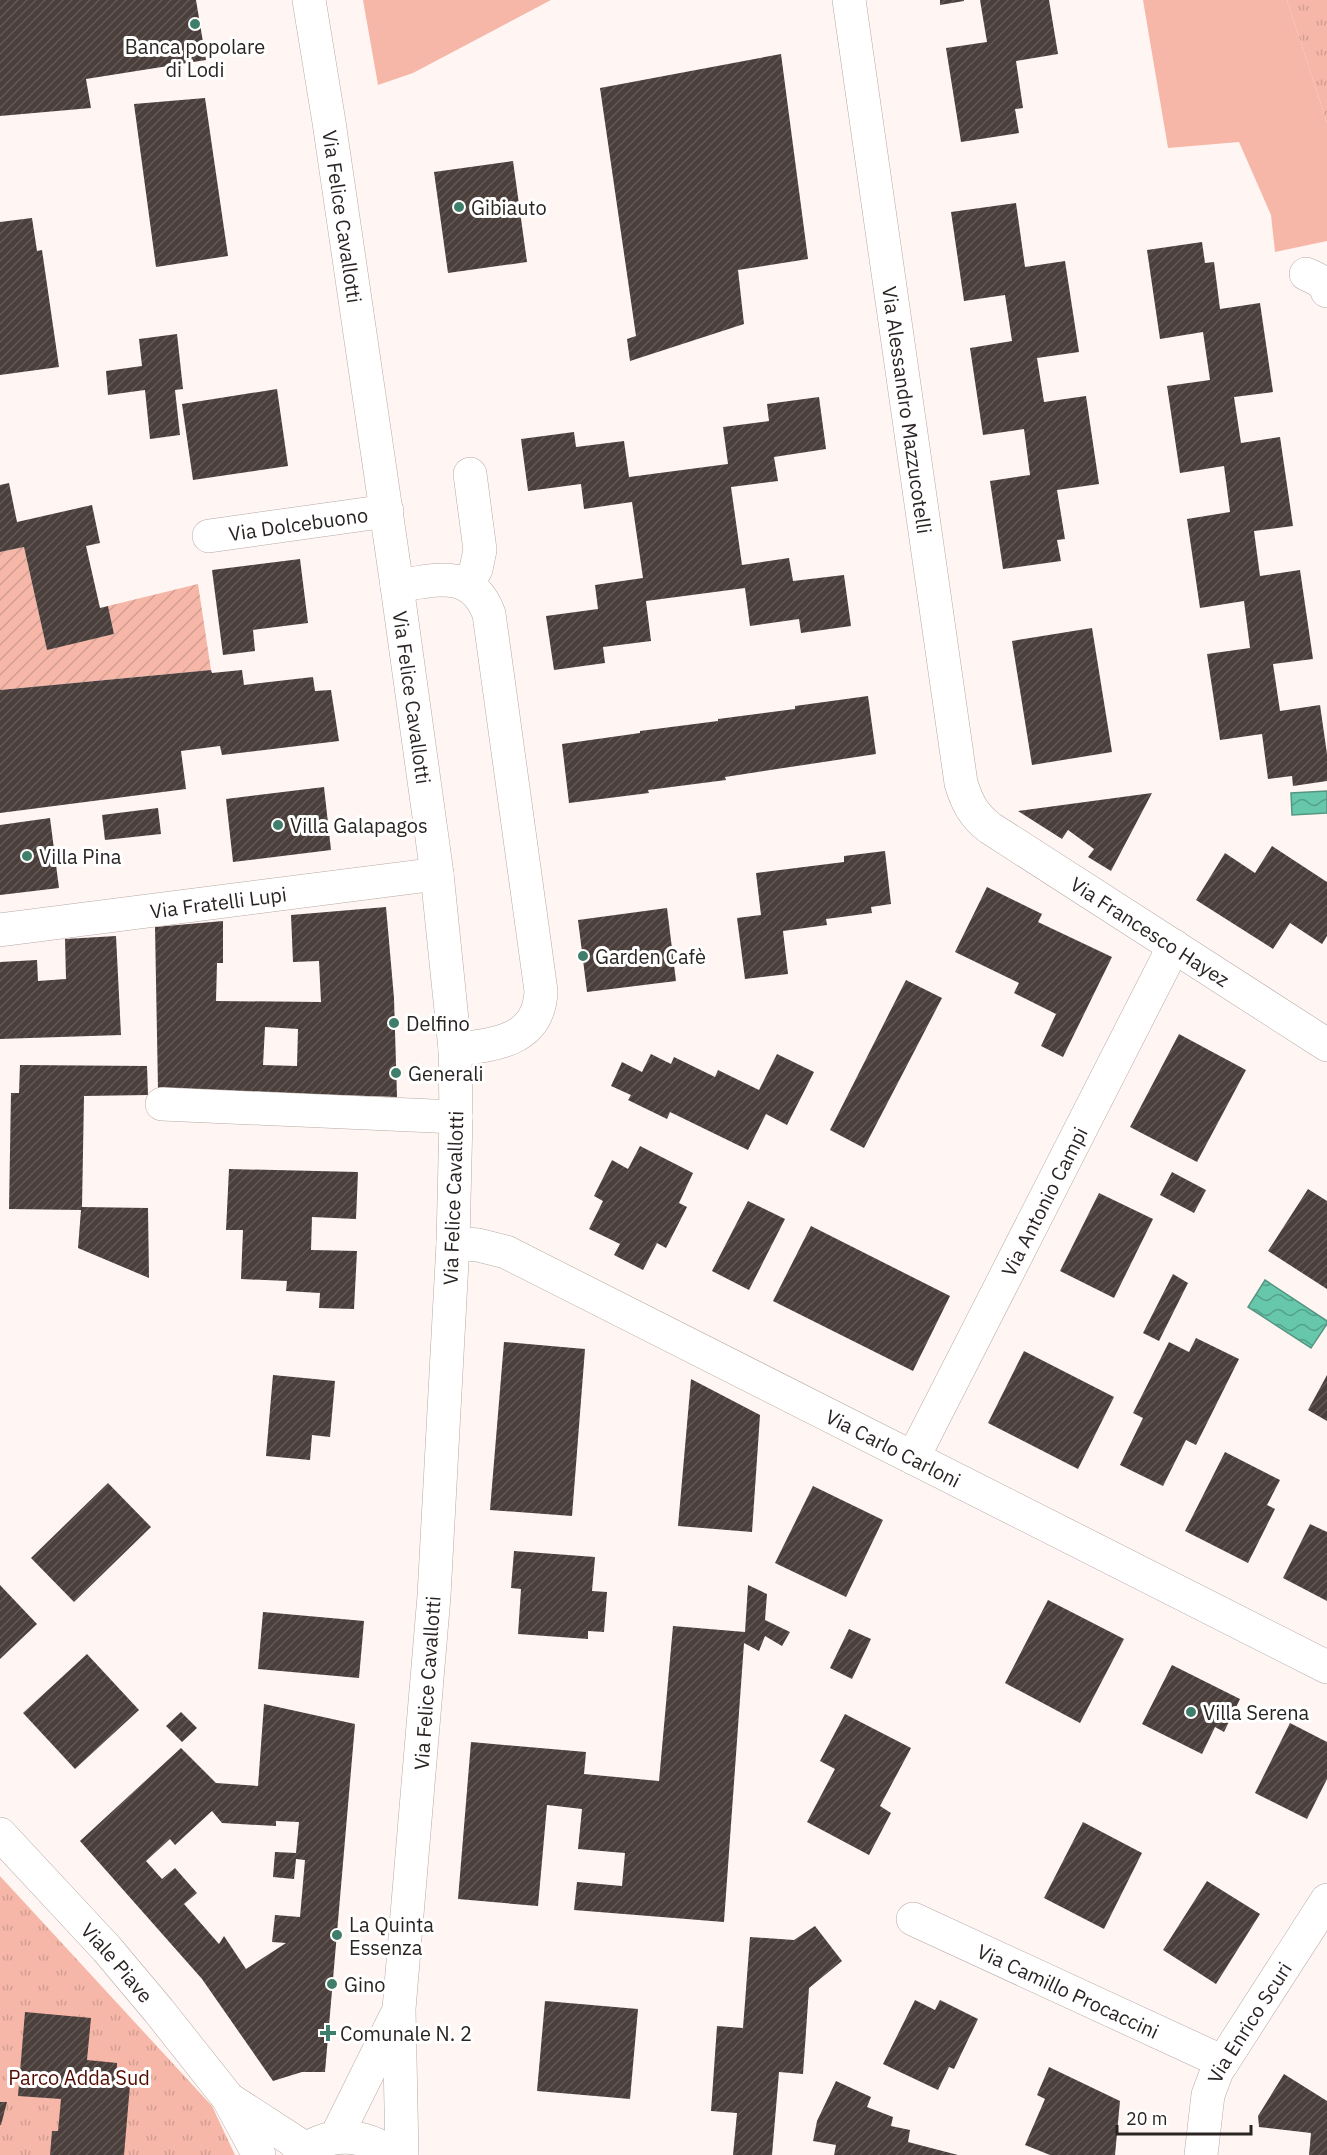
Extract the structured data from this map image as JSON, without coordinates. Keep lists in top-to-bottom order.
{
  "streets": {
    "street": [
      "Via Felice Cavallotti",
      "Via Alessandro Mazzucotelli",
      "Via Dolcebuono",
      "Via Fratelli Lupi",
      "Via Francesco Hayez",
      "Via Antonio Campi",
      "Via Carlo Carloni",
      "Viale Piave",
      "Via Camillo Procaccini",
      "Via Enrico Scuri"
    ]
  },
  "crossings": [
    ["Via Felice Cavallotti", "Via Dolcebuono"],
    ["Via Felice Cavallotti", "Via Fratelli Lupi"],
    ["Via Felice Cavallotti", "Via Carlo Carloni"],
    ["Via Alessandro Mazzucotelli", "Via Francesco Hayez"],
    ["Via Francesco Hayez", "Via Antonio Campi"],
    ["Via Antonio Campi", "Via Carlo Carloni"],
    ["Via Camillo Procaccini", "Via Enrico Scuri"]
  ],
  "parks": ["Parco Adda Sud"],
  "places": {
    "other": [
      "Banca popolare di Lodi",
      "Gibiauto",
      "Villa Galapagos",
      "Villa Pina",
      "Garden Cafè",
      "Delfino",
      "Generali",
      "Villa Serena",
      "La Quinta Essenza",
      "Gino"
    ],
    "health": ["Comunale N. 2"]
  },
  "scale_bar": "20 m"
}
